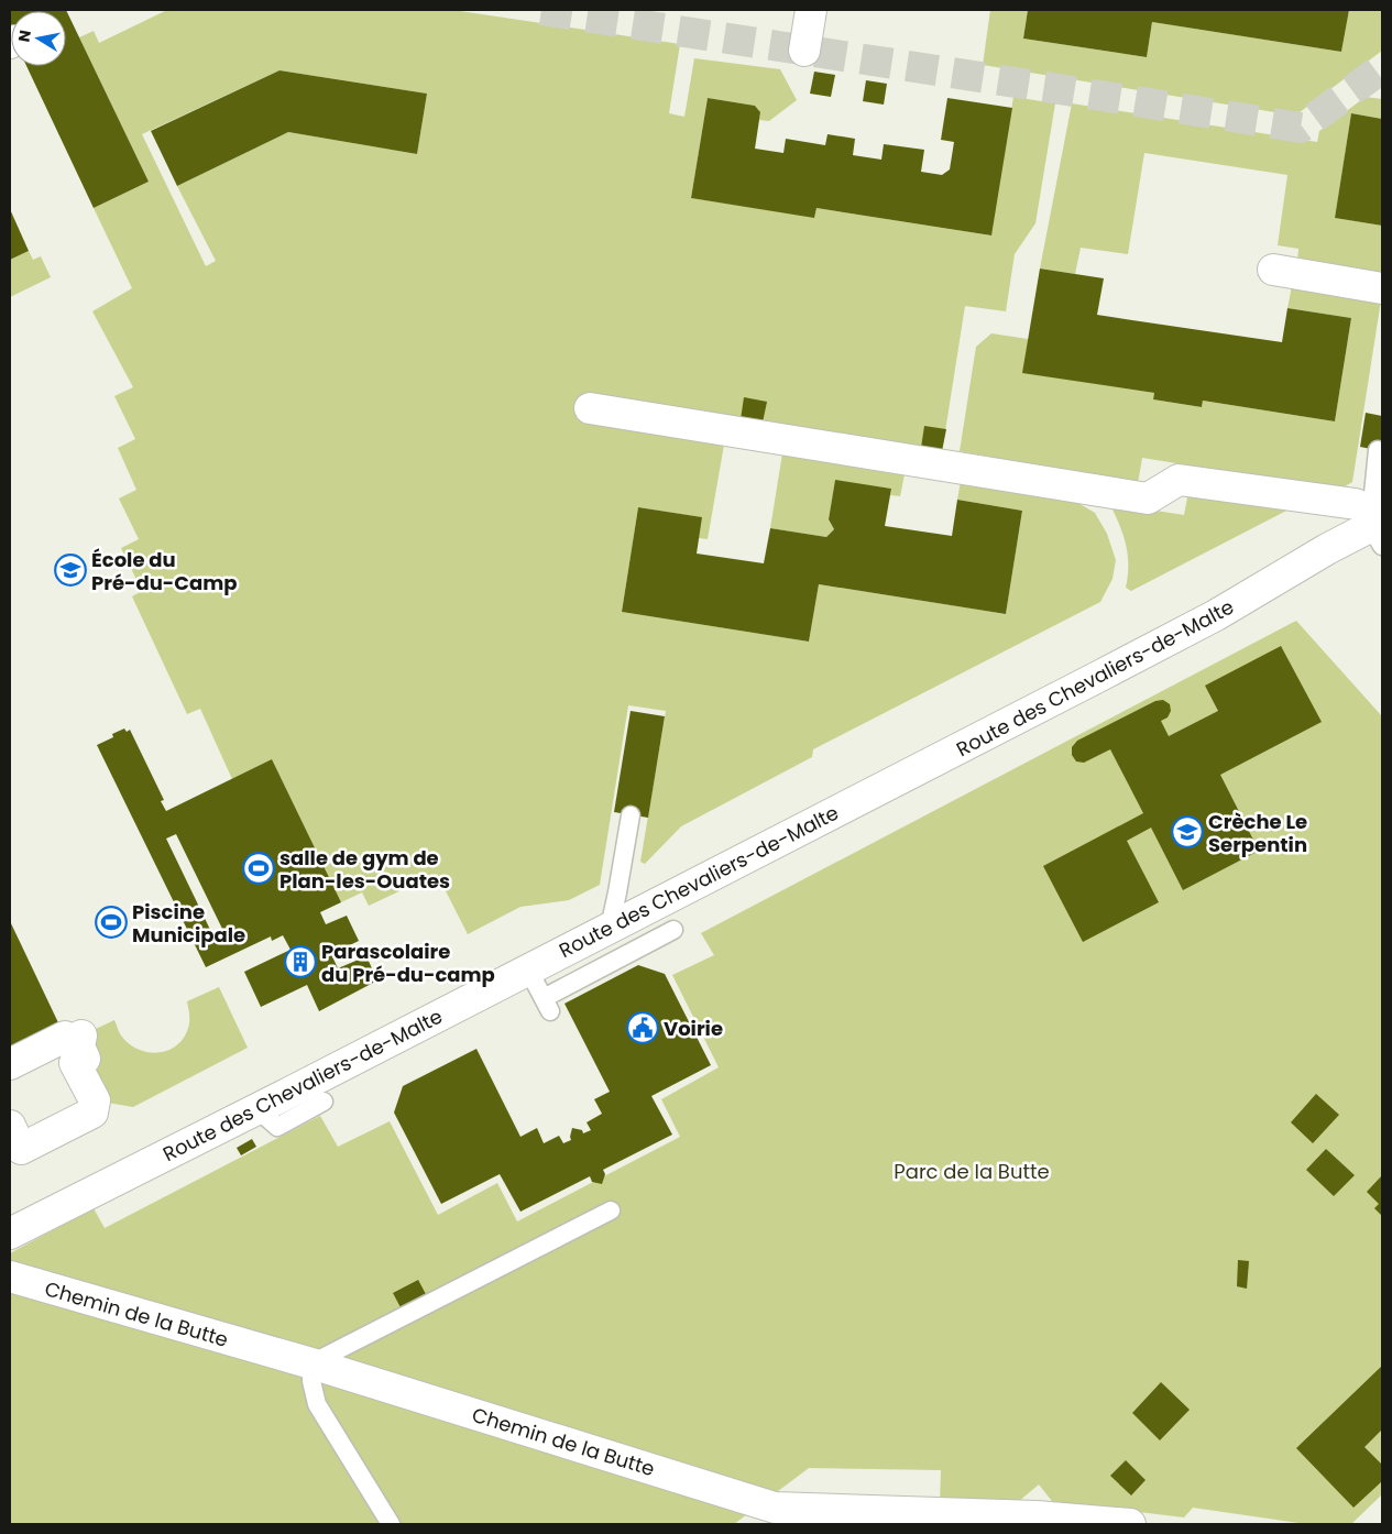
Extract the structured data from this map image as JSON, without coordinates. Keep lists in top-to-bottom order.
{
  "streets": {
    "street": ["Route des Chevaliers-de-Malte", "Chemin de la Butte"]
  },
  "parks": ["Parc de la Butte"],
  "places": {
    "school or university": ["École du Pré-du-Camp", "Crèche Le Serpentin"],
    "sports": ["salle de gym de Plan-les-Ouates", "Piscine Municipale"],
    "building": ["Parascolaire du Pré-du-camp"],
    "public building": ["Voirie"]
  },
  "north": "left"
}
